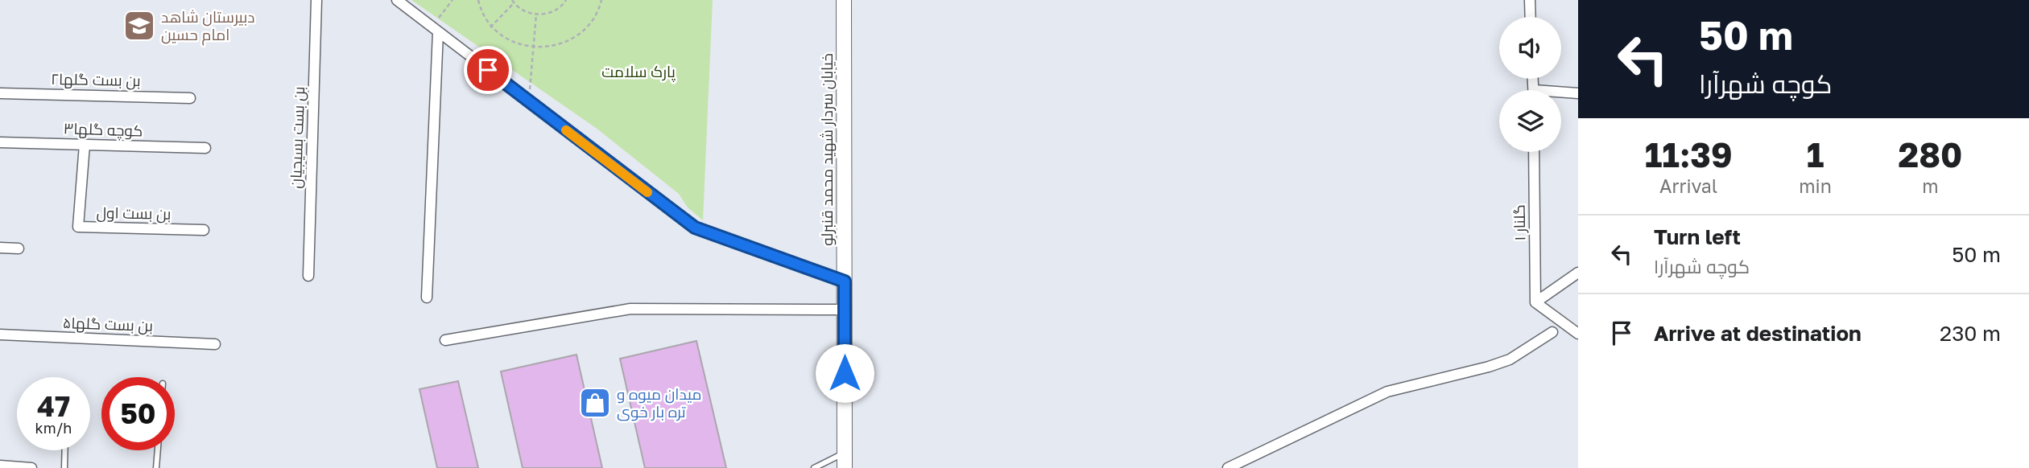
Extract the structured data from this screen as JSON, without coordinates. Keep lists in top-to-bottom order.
{
  "streets": {
    "main road": ["خیابان سردار شهید محمد قنبرلو"],
    "street": [
      "بن بست گلها۲",
      "کوچه گلها۳",
      "بن بست بسیجیان",
      "بن بست اول",
      "۱ گلنار",
      "بن بست گلها۵"
    ]
  },
  "crossings": [
    ["کوچه گلها۳", "بن بست اول"]
  ],
  "parks": ["پارک سلامت"],
  "places": {
    "school or university": ["دبیرستان شاهد امام حسین"],
    "shop": ["میدان میوه و تره بار خوی"]
  },
  "page": {
    "turn": ["50 m", "کوچه شهرآرا"],
    "eta": [
      "11:39",
      "Arrival",
      "1",
      "min",
      "280",
      "m"
    ],
    "list": [
      {
        "name": "Turn left",
        "note": "کوچه شهرآرا",
        "value": "50 m"
      },
      {
        "name": "Arrive at destination",
        "value": "230 m"
      }
    ],
    "speed": "47 km/h",
    "limit": "50"
  }
}
